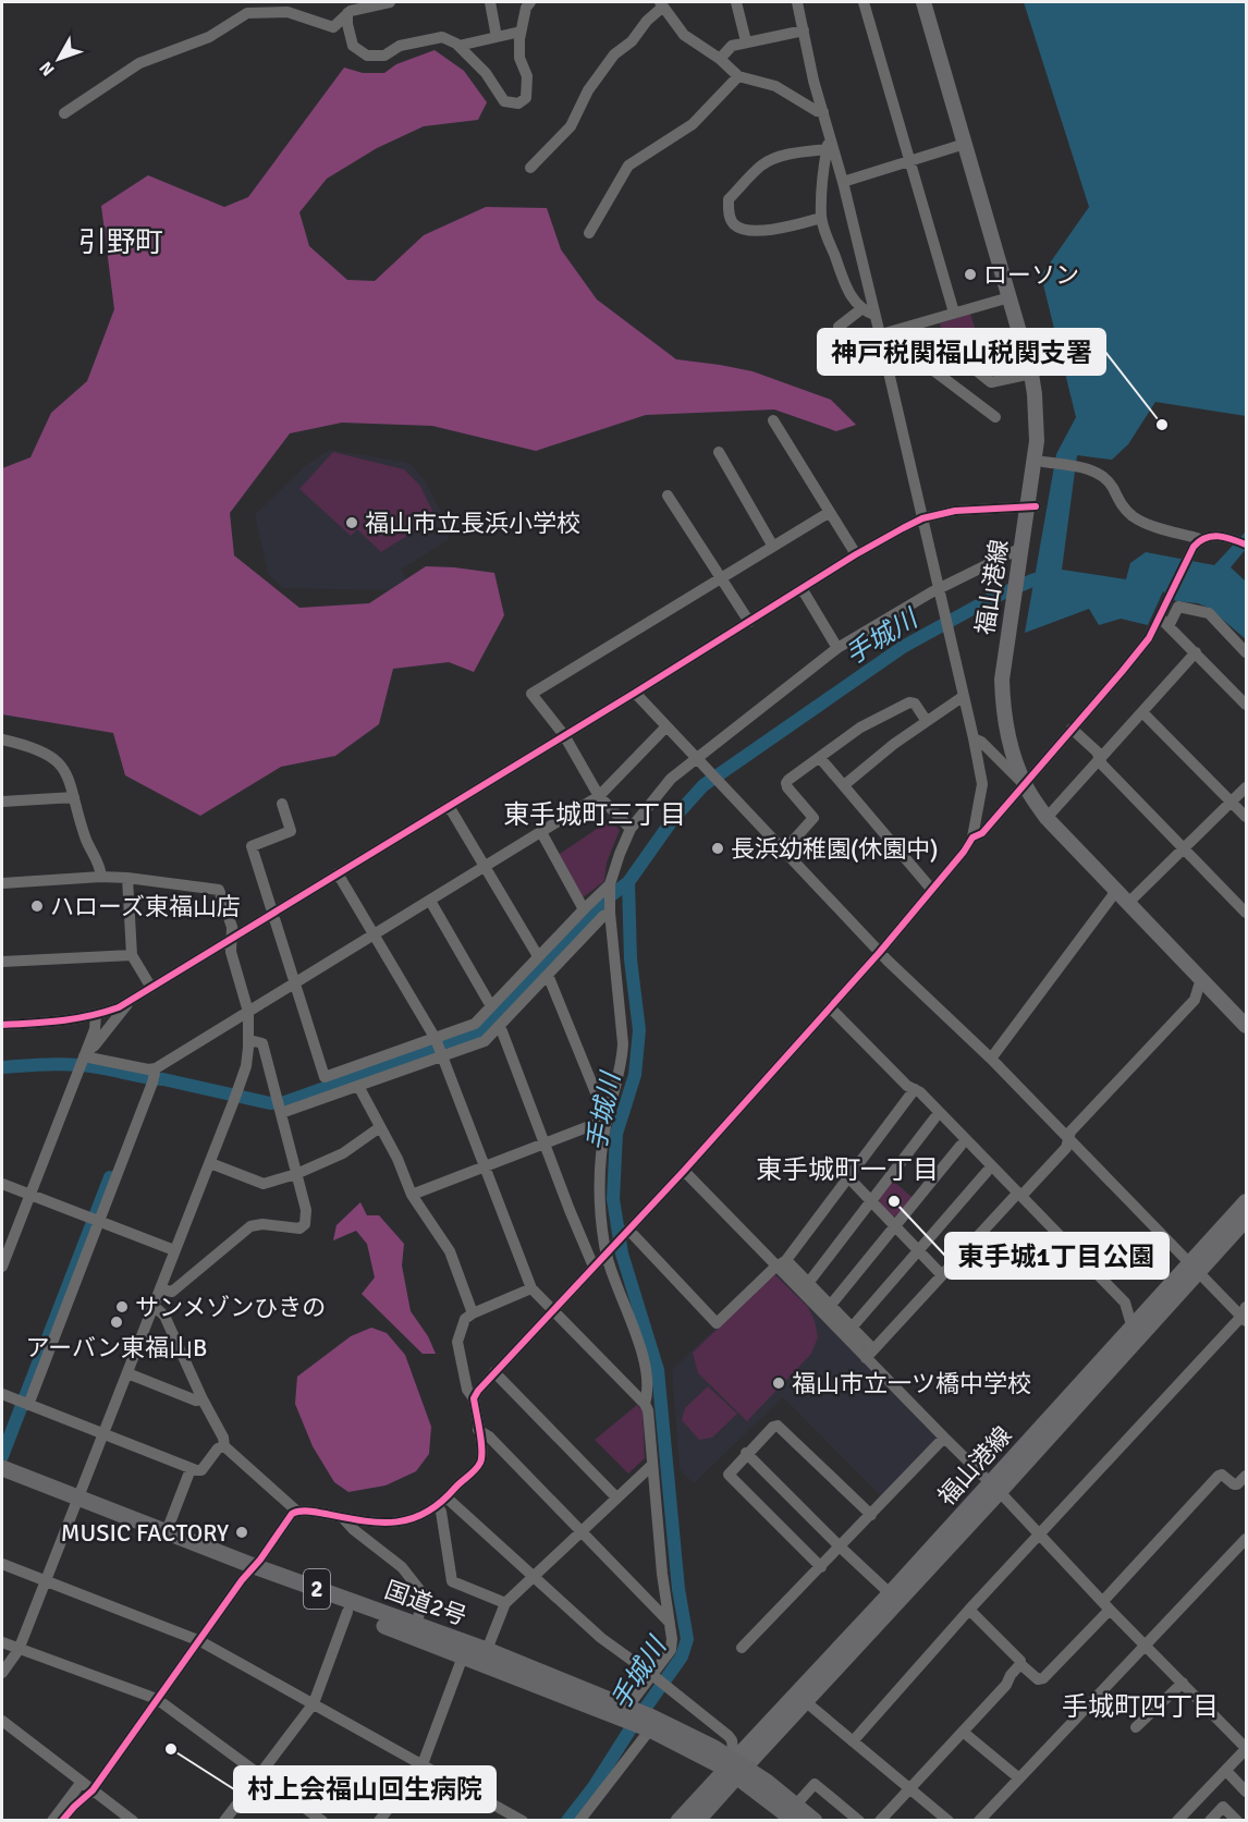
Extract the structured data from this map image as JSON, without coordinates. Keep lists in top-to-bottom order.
{
  "streets": {
    "highway": ["2", "国道2号"],
    "main road": ["福山港線"]
  },
  "crossings": [
    ["福山港線", "国道2号"]
  ],
  "districts": [
    "引野町",
    "東手城町三丁目",
    "東手城町一丁目",
    "手城町四丁目"
  ],
  "water": ["手城川"],
  "places": [
    "ローソン",
    "神戸税関福山税関支署",
    "福山市立長浜小学校",
    "長浜幼稚園(休園中)",
    "ハローズ東福山店",
    "東手城1丁目公園",
    "サンメゾンひきの",
    "アーバン東福山B",
    "福山市立一ツ橋中学校",
    "MUSIC FACTORY",
    "村上会福山回生病院"
  ],
  "north": "bottom left"
}
